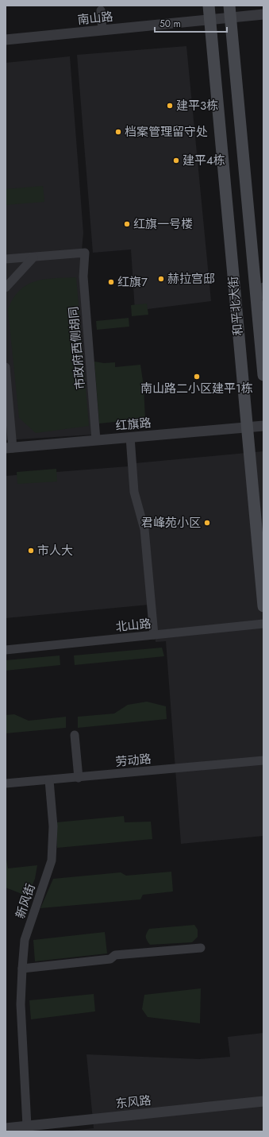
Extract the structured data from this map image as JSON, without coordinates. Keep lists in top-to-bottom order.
{
  "streets": {
    "main road": ["和平北大街"],
    "street": [
      "南山路",
      "市政府西侧胡同",
      "红旗路",
      "北山路",
      "劳动路",
      "新风街",
      "东风路"
    ]
  },
  "crossings": [
    ["南山路", "和平北大街"],
    ["和平北大街", "红旗路"],
    ["市政府西侧胡同", "红旗路"],
    ["劳动路", "新风街"],
    ["新风街", "东风路"]
  ],
  "places": [
    "建平3栋",
    "档案管理留守处",
    "建平4栋",
    "红旗一号楼",
    "赫拉宫邸",
    "红旗7",
    "南山路二小区建平1栋",
    "君峰苑小区",
    "市人大"
  ],
  "scale_bar": "50 m"
}
